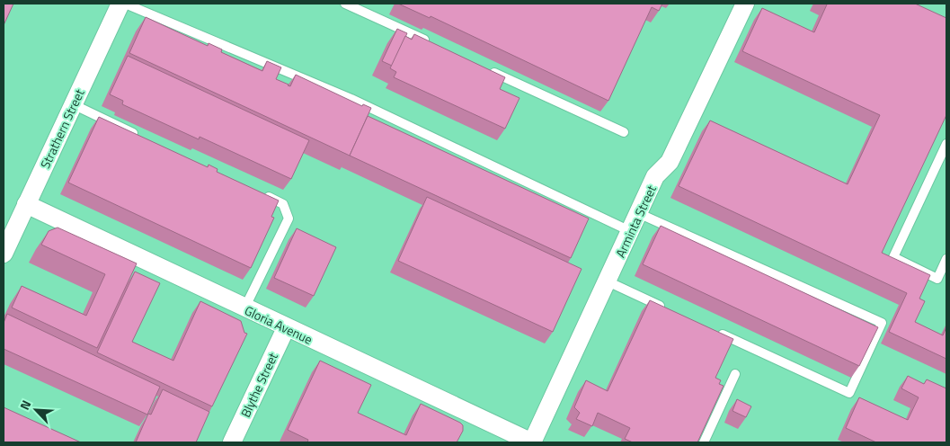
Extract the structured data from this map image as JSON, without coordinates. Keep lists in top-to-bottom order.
{
  "streets": {
    "street": [
      "Strathern Street",
      "Arminta Street",
      "Gloria Avenue",
      "Blythe Street"
    ]
  },
  "crossings": [
    ["Strathern Street", "Gloria Avenue"],
    ["Arminta Street", "Gloria Avenue"],
    ["Gloria Avenue", "Blythe Street"]
  ],
  "north": "top left"
}
